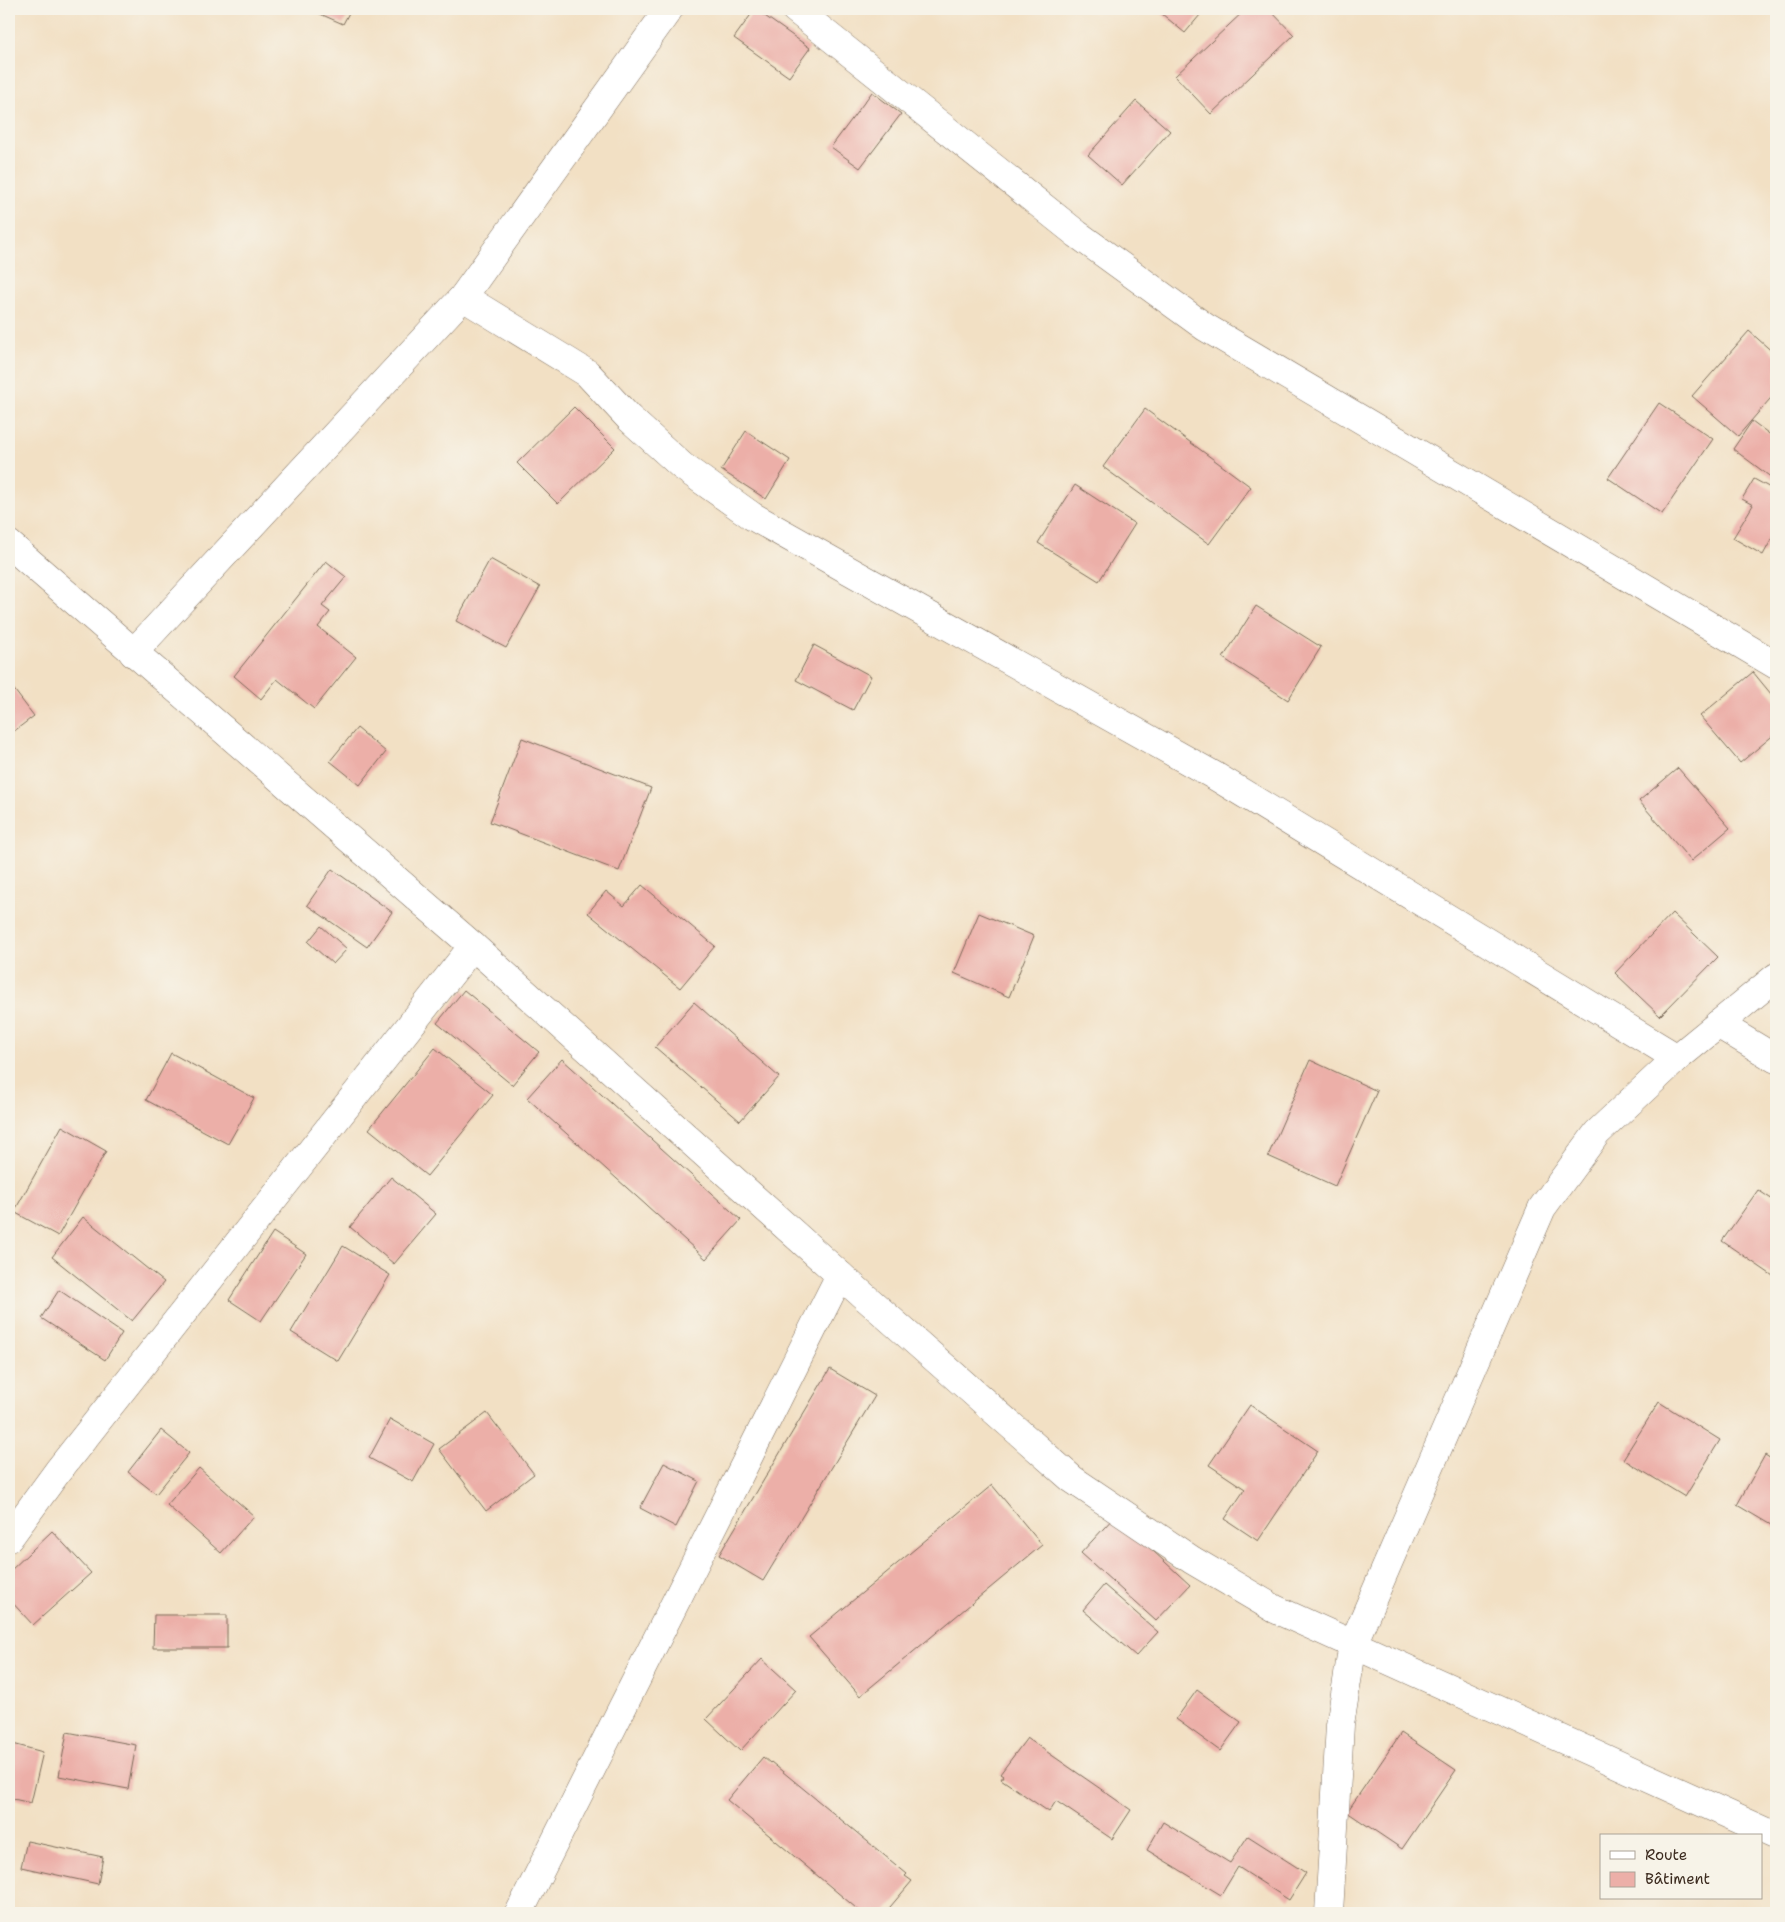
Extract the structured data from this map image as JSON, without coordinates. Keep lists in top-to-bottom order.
{
  "legend": ["Route", "Bâtiment"]
}
